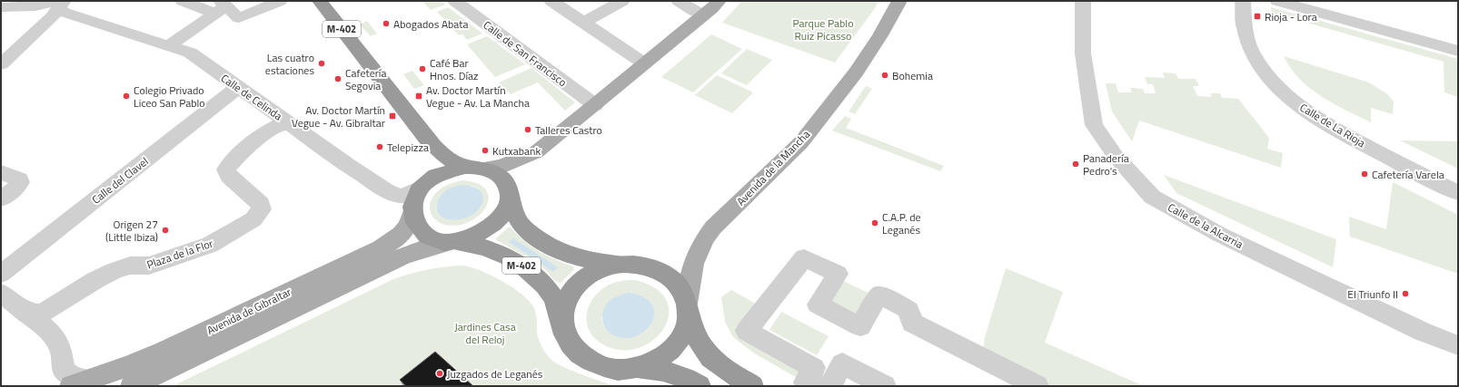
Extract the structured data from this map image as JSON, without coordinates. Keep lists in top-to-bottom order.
{
  "streets": {
    "highway": ["M-402"],
    "main road": ["Avenida de la Mancha", "Avenida de Gibraltar"],
    "street": [
      "Calle de San Francisco",
      "Calle de Celinda",
      "Calle de La Rioja",
      "Calle del Clavel",
      "Calle de la Alcarria",
      "Plaza de la Flor"
    ]
  },
  "crossings": [
    ["M-402", "Calle de Celinda"],
    ["M-402", "Avenida de la Mancha"],
    ["M-402", "Avenida de Gibraltar"],
    ["Calle de Celinda", "Calle del Clavel"],
    ["Calle de Celinda", "Plaza de la Flor"],
    ["Calle de Celinda", "Avenida de Gibraltar"]
  ],
  "parks": ["Parque Pablo Ruiz Picasso", "Jardines Casa del Reloj"],
  "places": {
    "transit": ["Rioja - Lora", "Av. Doctor Martín Vegue - Av. La Mancha", "Av. Doctor Martín Vegue - Av. Gibraltar"],
    "other": [
      "Abogados Abata",
      "Las cuatro estaciones",
      "Café Bar Hnos. Díaz",
      "Bohemia",
      "Cafetería Segovia",
      "Colegio Privado Liceo San Pablo",
      "Talleres Castro",
      "Telepizza",
      "Kutxabank",
      "Panadería Pedro's",
      "Cafetería Varela",
      "C.A.P. de Leganés",
      "Origen 27 (Little Ibiza)",
      "El Triunfo II",
      "Juzgados de Leganés"
    ]
  }
}
